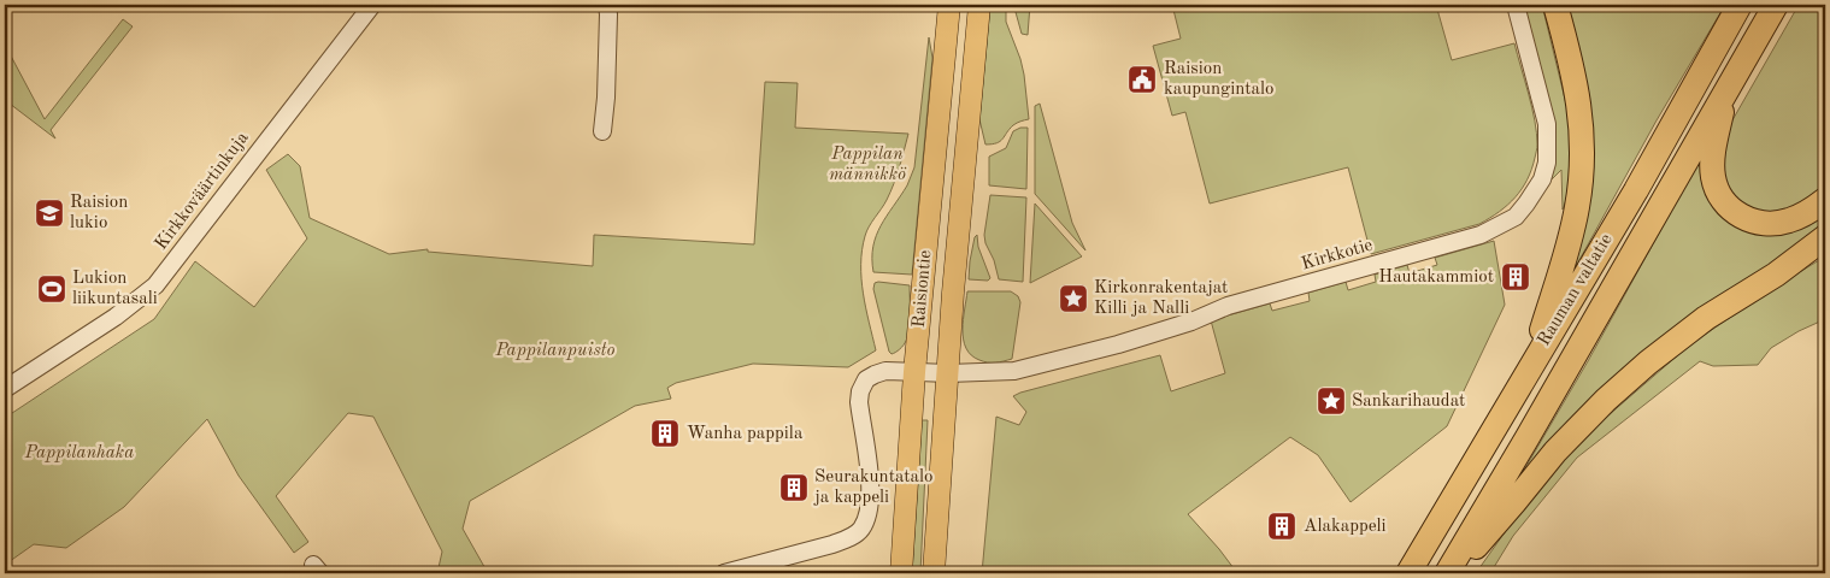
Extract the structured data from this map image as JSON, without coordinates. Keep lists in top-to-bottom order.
{
  "streets": {
    "highway": ["Rauman valtatie"],
    "main road": ["Raisiontie"],
    "street": ["Kirkkoväärtinkuja", "Kirkkotie"]
  },
  "crossings": [
    ["Kirkkotie", "Raisiontie"]
  ],
  "parks": ["Pappilan männikkö", "Pappilanpuisto", "Pappilanhaka"],
  "places": {
    "public building": ["Raision kaupungintalo"],
    "school or university": ["Raision lukio"],
    "building": [
      "Hautakammiot",
      "Wanha pappila",
      "Seurakuntatalo ja kappeli",
      "Alakappeli"
    ],
    "sports": ["Lukion liikuntasali"],
    "place": ["Kirkonrakentajat Killi ja Nalli", "Sankarihaudat"]
  }
}
